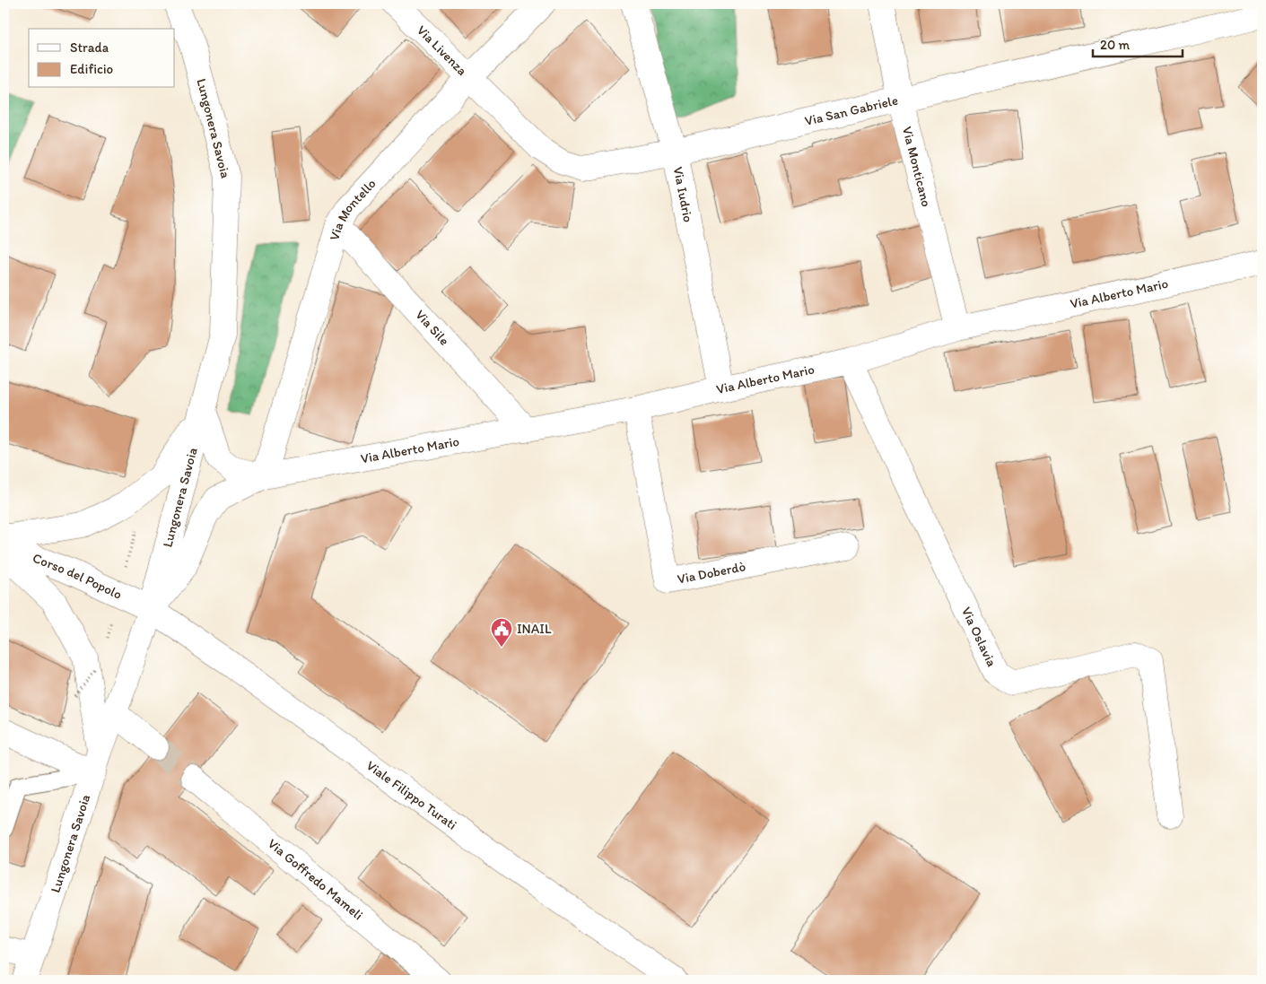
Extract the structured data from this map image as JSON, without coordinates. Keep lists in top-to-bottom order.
{
  "streets": {
    "street": [
      "Via Livenza",
      "Via San Gabriele",
      "Lungonera Savoia",
      "Via Monticano",
      "Via Iudrio",
      "Via Montello",
      "Via Alberto Mario",
      "Via Sile",
      "Via Doberdò",
      "Corso del Popolo",
      "Via Oslavia",
      "Viale Filippo Turati",
      "Via Goffredo Mameli"
    ]
  },
  "crossings": [
    ["Via Livenza", "Via San Gabriele"],
    ["Via Livenza", "Via Montello"],
    ["Via San Gabriele", "Via Monticano"],
    ["Via San Gabriele", "Via Iudrio"],
    ["Via San Gabriele", "Via Montello"],
    ["Lungonera Savoia", "Via Alberto Mario"],
    ["Lungonera Savoia", "Corso del Popolo"],
    ["Lungonera Savoia", "Viale Filippo Turati"],
    ["Via Monticano", "Via Alberto Mario"],
    ["Via Iudrio", "Via Alberto Mario"],
    ["Via Montello", "Via Alberto Mario"],
    ["Via Montello", "Via Sile"],
    ["Via Alberto Mario", "Via Sile"],
    ["Via Alberto Mario", "Via Doberdò"],
    ["Via Alberto Mario", "Corso del Popolo"],
    ["Via Alberto Mario", "Via Oslavia"],
    ["Via Alberto Mario", "Viale Filippo Turati"],
    ["Corso del Popolo", "Viale Filippo Turati"]
  ],
  "places": {
    "public building": ["INAIL"]
  },
  "legend": ["Strada", "Edificio"],
  "scale_bar": "20 m"
}
